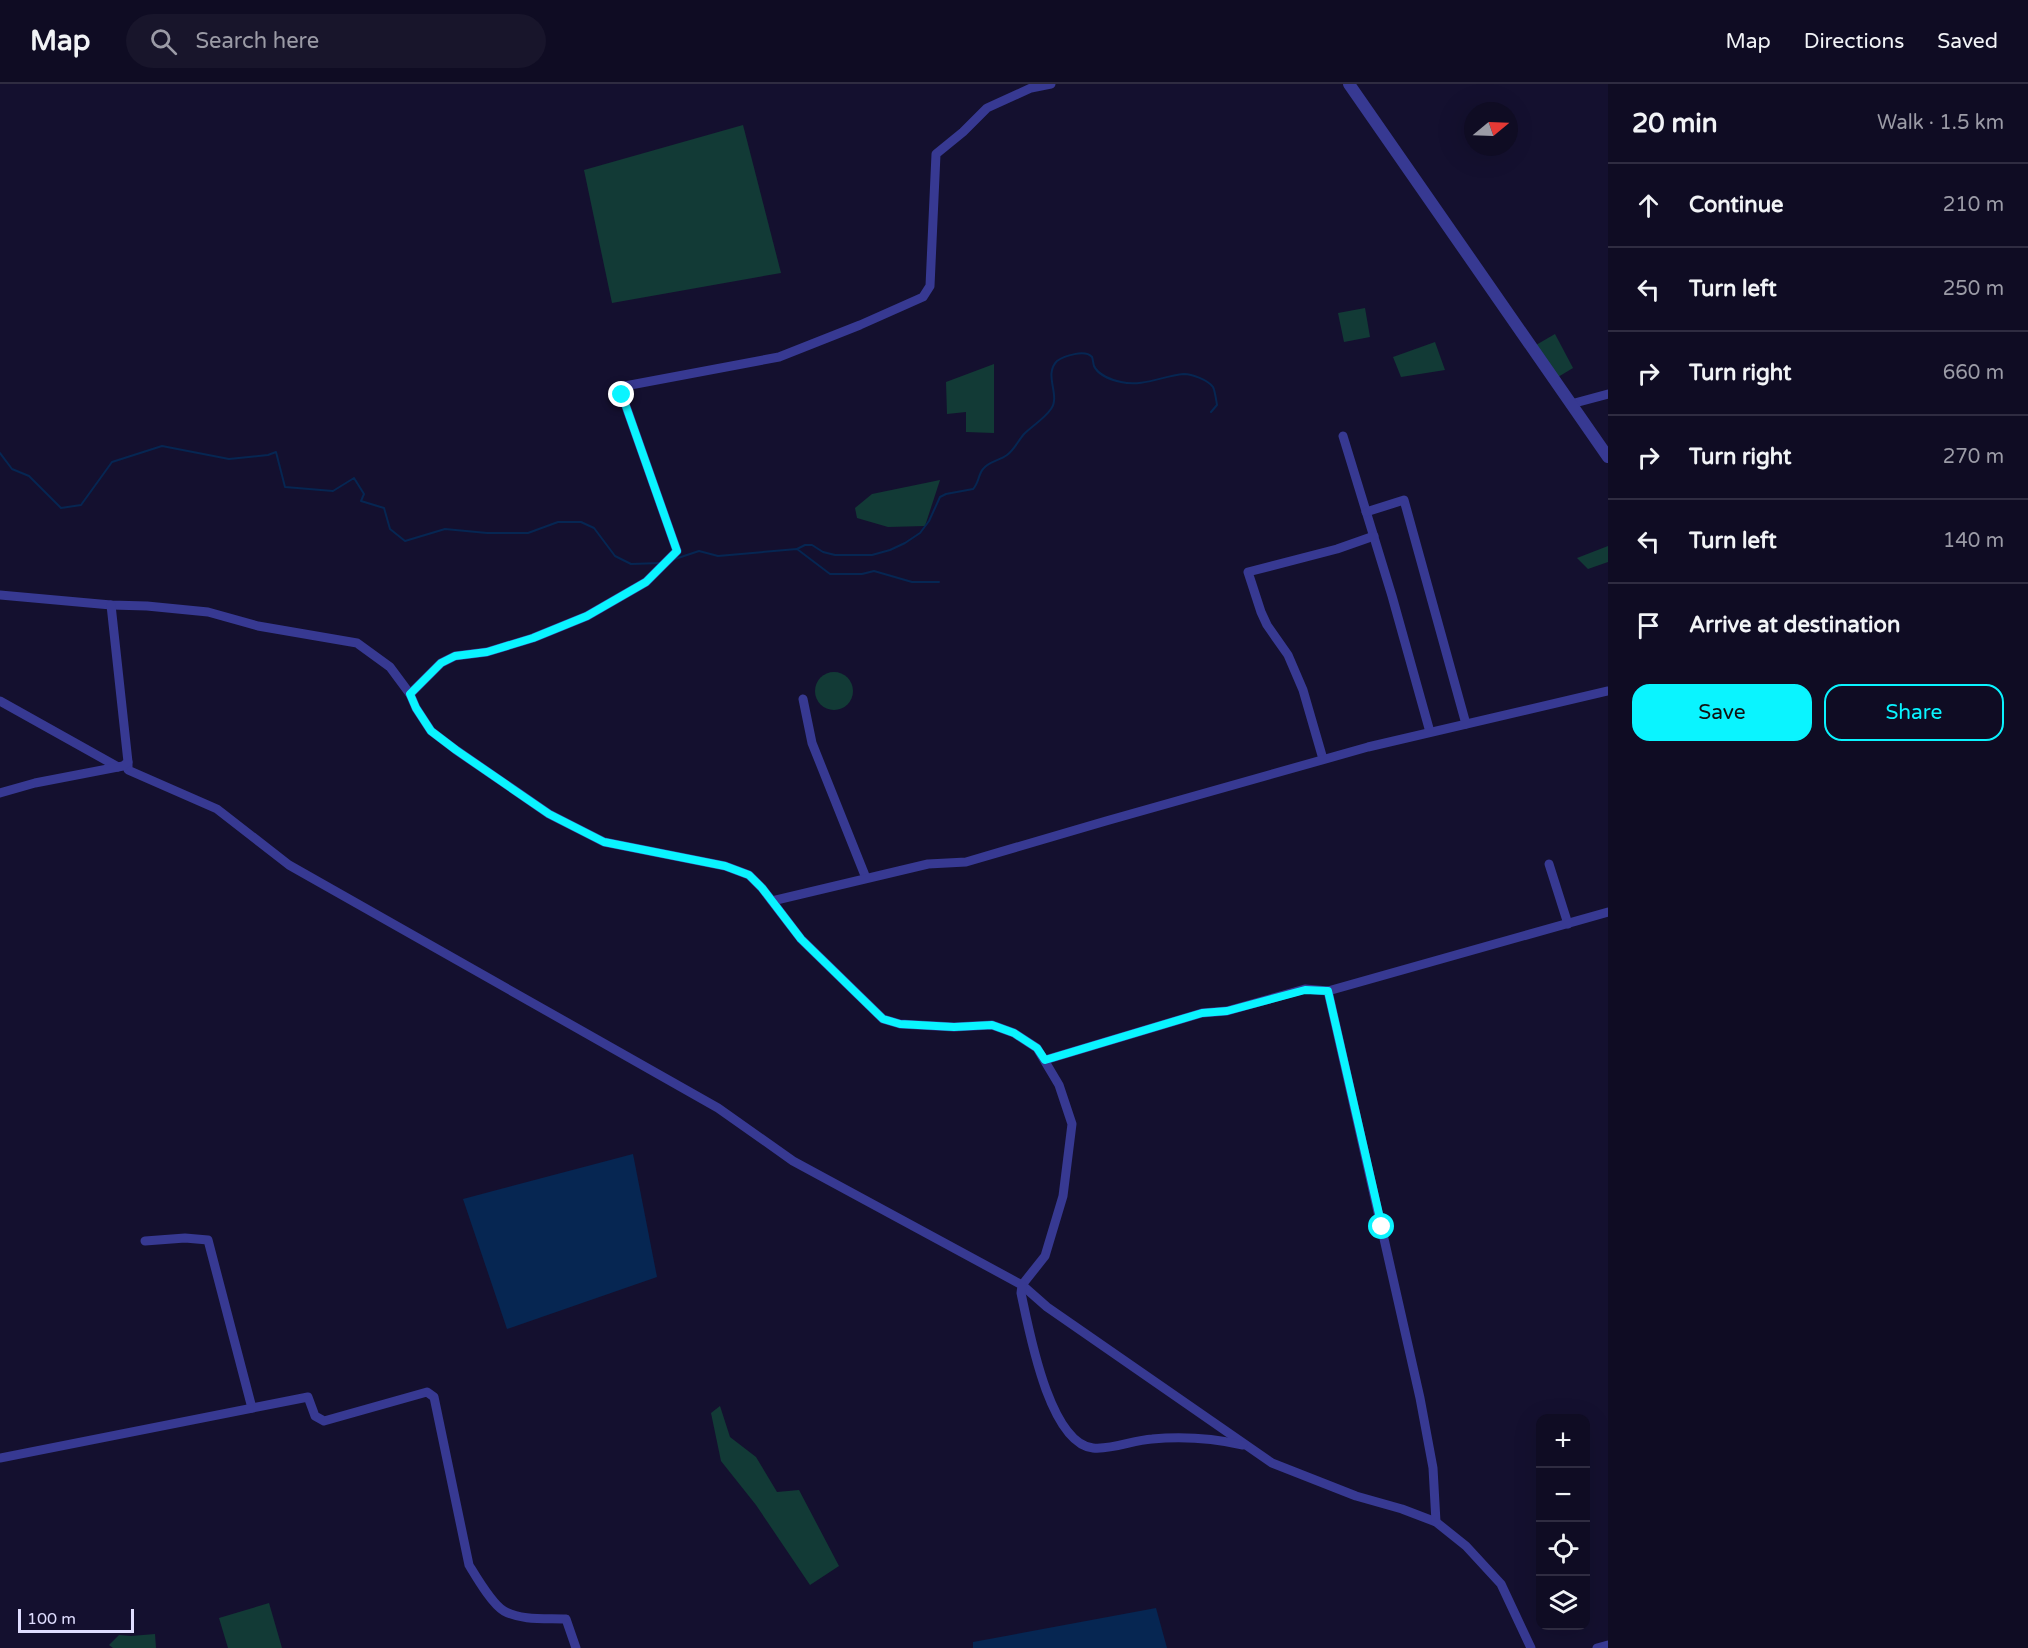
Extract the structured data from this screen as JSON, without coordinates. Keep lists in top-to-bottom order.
{
  "scale_bar": "100 m",
  "north": "right",
  "page": {
    "header": "Map",
    "search": "Search here",
    "nav": ["Map", "Directions", "Saved"],
    "heading": ["20 min", "Walk · 1.5 km"],
    "list": [
      ["Continue", "210 m"],
      ["Turn left", "250 m"],
      ["Turn right", "660 m"],
      ["Turn right", "270 m"],
      ["Turn left", "140 m"],
      "Arrive at destination"
    ],
    "buttons": ["Save", "Share"],
    "map_buttons": ["+", "−"],
    "scale": "100 m"
  }
}
